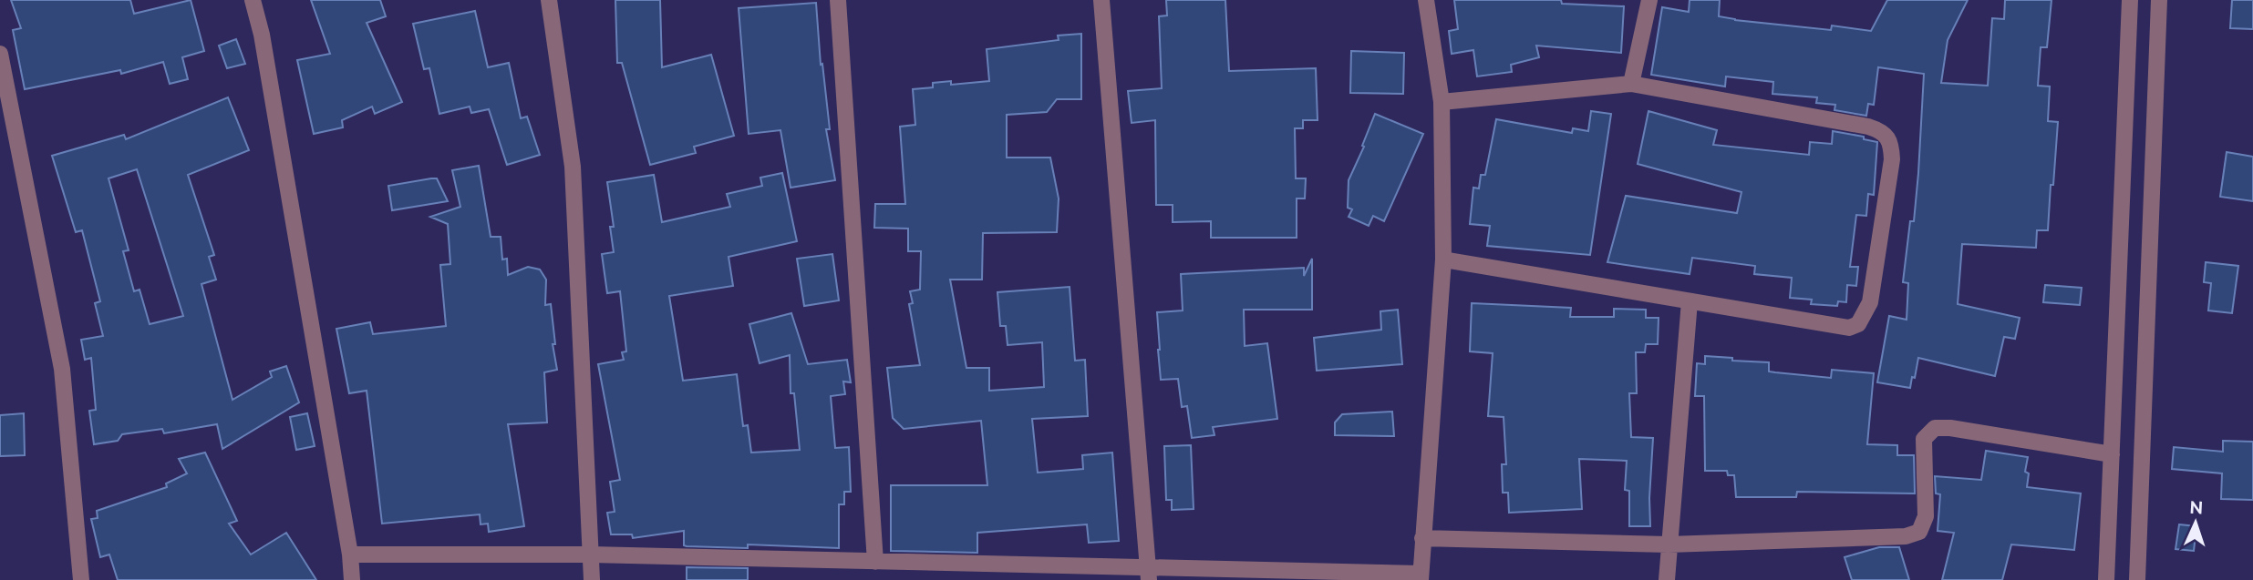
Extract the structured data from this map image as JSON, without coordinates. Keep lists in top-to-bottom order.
{
  "north": "top"
}
